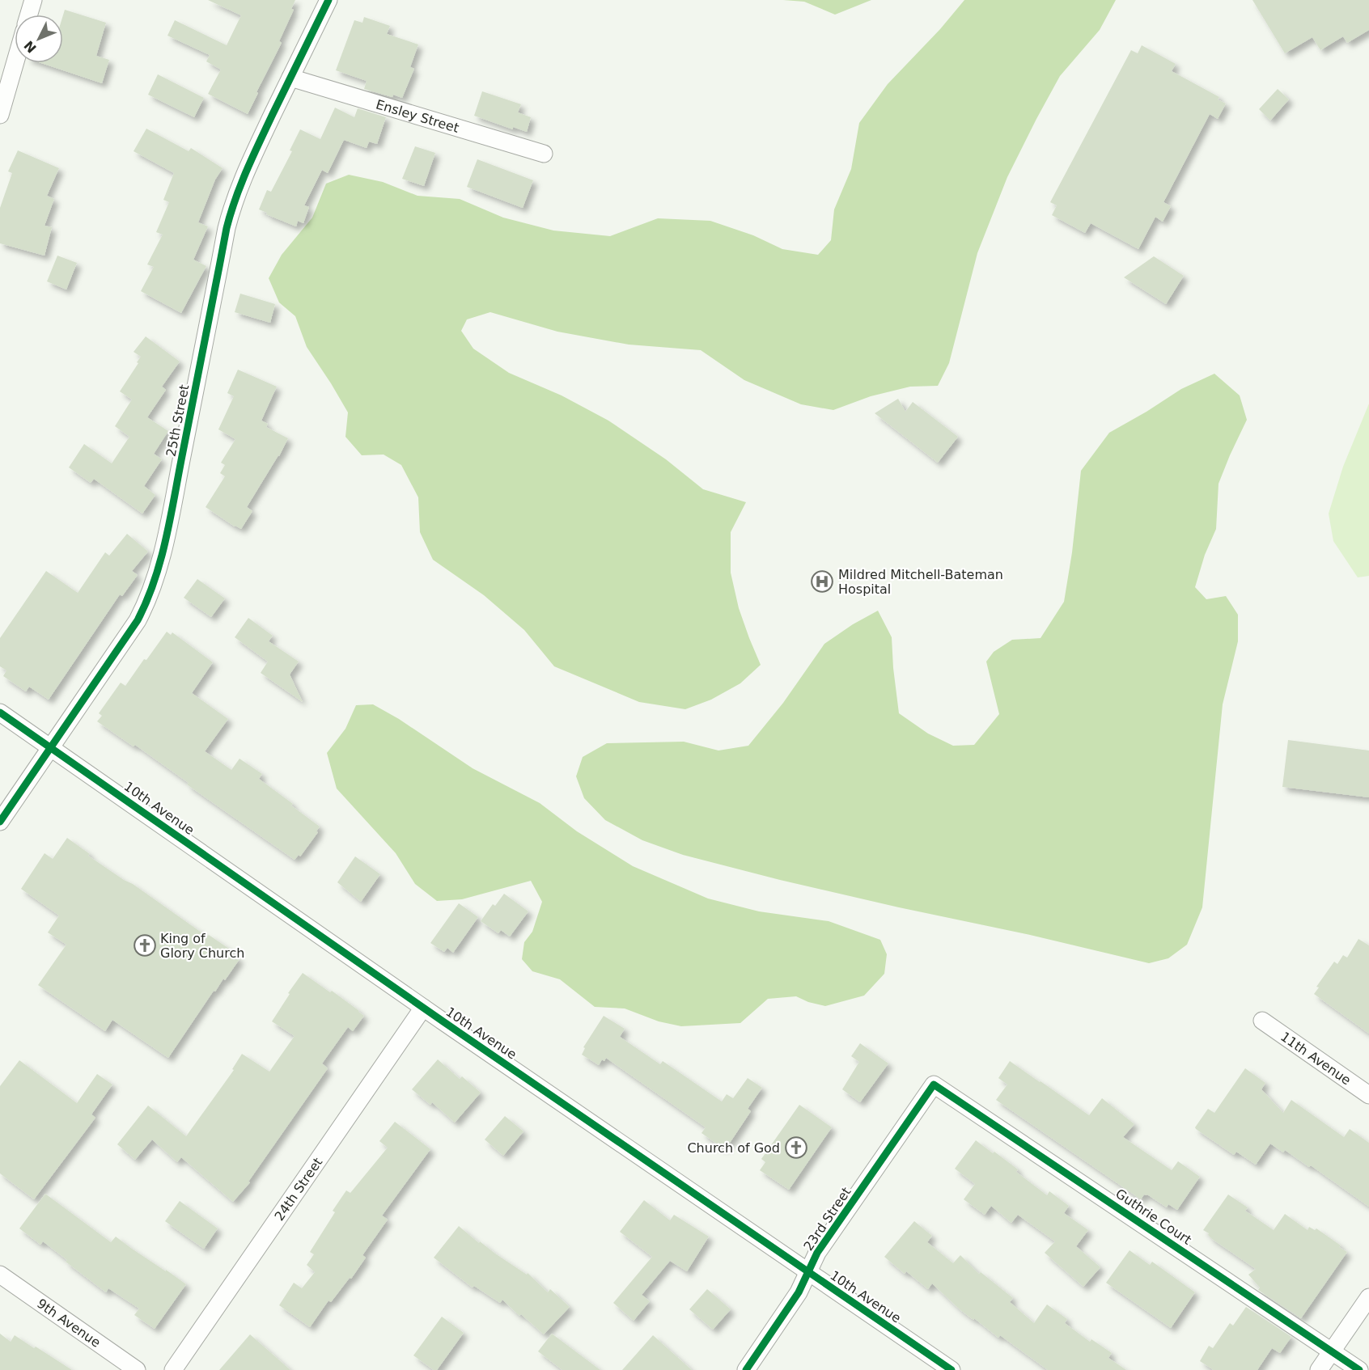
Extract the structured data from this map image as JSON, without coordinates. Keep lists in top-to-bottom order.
{
  "streets": {
    "street": [
      "Ensley Street",
      "25th Street",
      "10th Avenue",
      "11th Avenue",
      "24th Street",
      "Guthrie Court",
      "23rd Street",
      "9th Avenue"
    ]
  },
  "crossings": [
    ["Ensley Street", "25th Street"],
    ["25th Street", "10th Avenue"],
    ["10th Avenue", "24th Street"],
    ["10th Avenue", "23rd Street"],
    ["Guthrie Court", "23rd Street"]
  ],
  "places": {
    "hospital": ["Mildred Mitchell-Bateman Hospital"],
    "church": ["King of Glory Church", "Church of God"]
  },
  "north": "bottom left"
}
